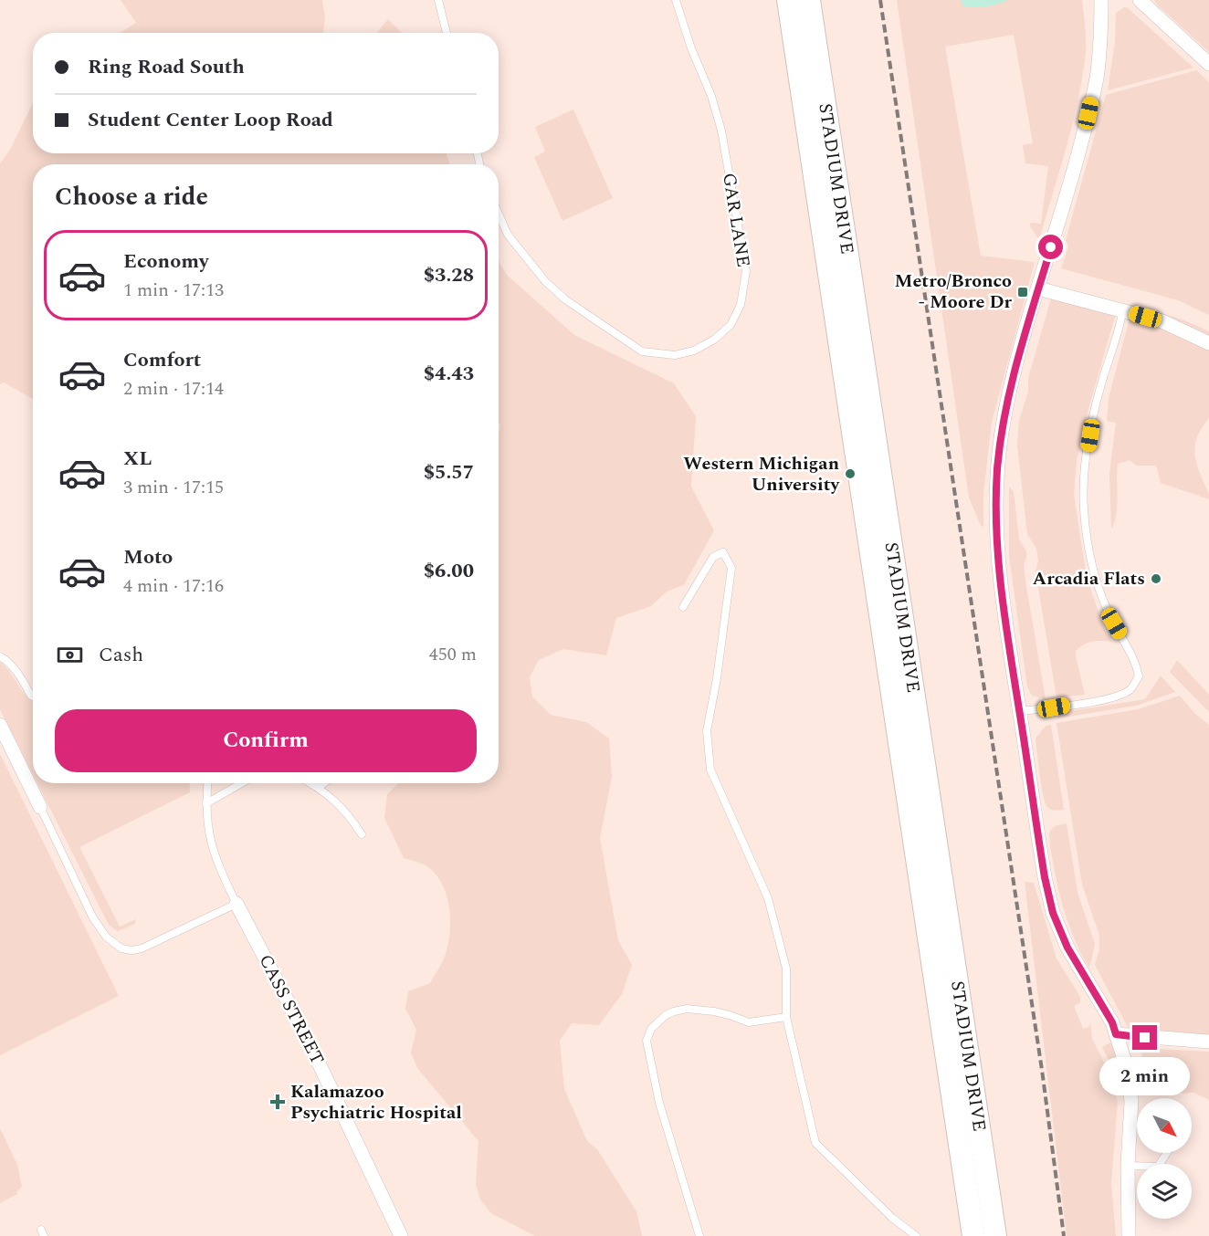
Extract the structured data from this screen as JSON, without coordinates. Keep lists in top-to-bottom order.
{
  "streets": {
    "main road": ["STADIUM DRIVE"],
    "street": ["CASS STREET"],
    "lane": ["GAR LANE"]
  },
  "places": {
    "transit": ["Metro/Bronco - Moore Dr"],
    "other": ["Western Michigan University", "Arcadia Flats"],
    "health": ["Kalamazoo Psychiatric Hospital"]
  },
  "north": "bottom right",
  "page": {
    "banner": ["Ring Road South", "Student Center Loop Road"],
    "heading": "Choose a ride",
    "list": [
      {
        "name": "Economy",
        "note": "1 min · 17:13",
        "value": "$3.28"
      },
      {
        "name": "Comfort",
        "note": "2 min · 17:14",
        "value": "$4.43"
      },
      {
        "name": "XL",
        "note": "3 min · 17:15",
        "value": "$5.57"
      },
      {
        "name": "Moto",
        "note": "4 min · 17:16",
        "value": "$6.00"
      }
    ],
    "pay": ["Cash", "450 m"],
    "buttons": "Confirm",
    "bubble": "2 min"
  }
}
